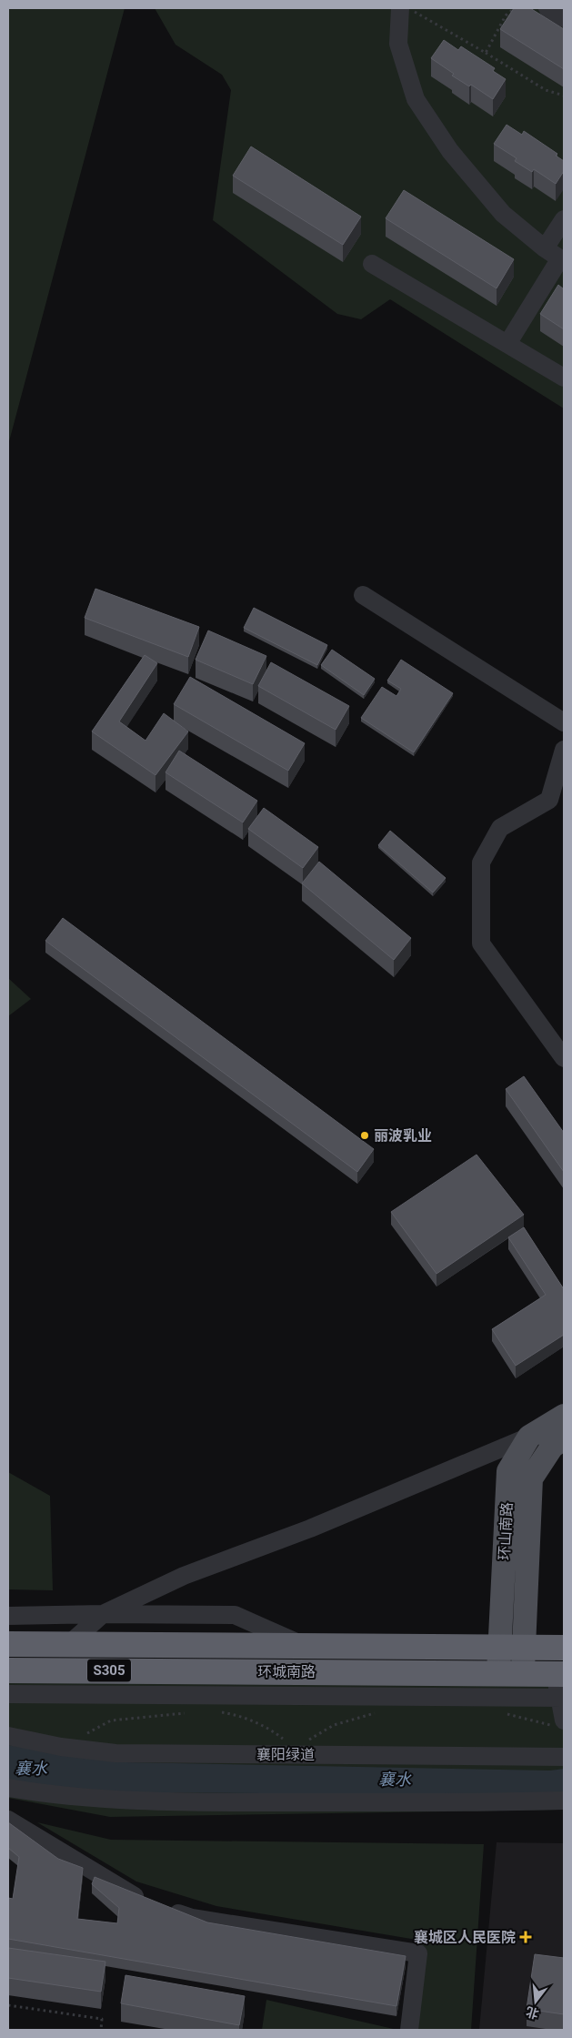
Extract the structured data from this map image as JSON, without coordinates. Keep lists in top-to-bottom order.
{
  "streets": {
    "highway": ["S305", "环城南路"],
    "main road": ["环山南路"],
    "street": ["襄阳绿道"]
  },
  "crossings": [
    ["环山南路", "环城南路"]
  ],
  "water": ["襄水"],
  "places": {
    "other": ["丽波乳业"],
    "health": ["襄城区人民医院"]
  },
  "north": "bottom"
}
